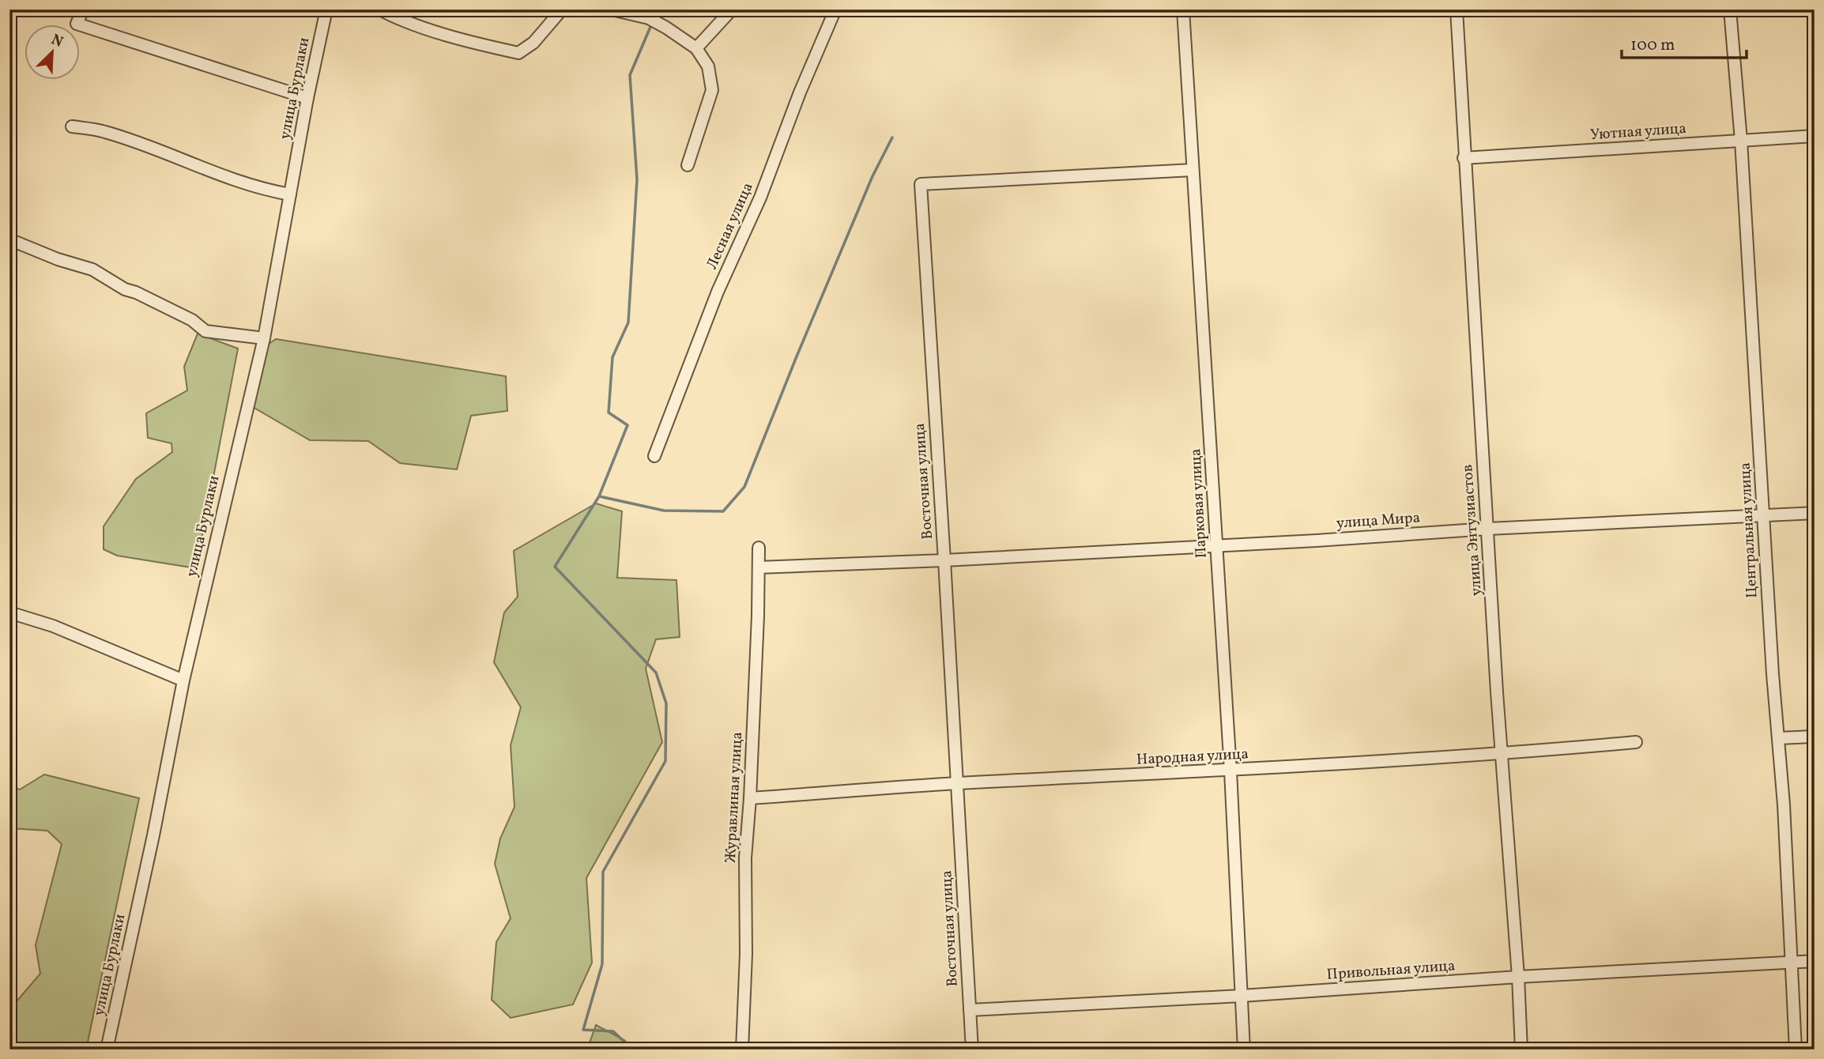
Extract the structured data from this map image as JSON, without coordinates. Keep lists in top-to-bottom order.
{
  "streets": {
    "street": [
      "улица Бурлаки",
      "Уютная улица",
      "Лесная улица",
      "Восточная улица",
      "Парковая улица",
      "улица Мира",
      "улица Энтузиастов",
      "Центральная улица",
      "Народная улица",
      "Журавлиная улица",
      "Привольная улица"
    ]
  },
  "crossings": [
    ["Уютная улица", "улица Энтузиастов"],
    ["Уютная улица", "Центральная улица"],
    ["Восточная улица", "Парковая улица"],
    ["Восточная улица", "улица Мира"],
    ["Восточная улица", "Народная улица"],
    ["Восточная улица", "Привольная улица"],
    ["Парковая улица", "улица Мира"],
    ["Парковая улица", "Народная улица"],
    ["Парковая улица", "Привольная улица"],
    ["улица Мира", "улица Энтузиастов"],
    ["улица Мира", "Центральная улица"],
    ["улица Мира", "Журавлиная улица"],
    ["улица Энтузиастов", "Народная улица"],
    ["улица Энтузиастов", "Привольная улица"],
    ["Центральная улица", "Привольная улица"],
    ["Народная улица", "Журавлиная улица"]
  ],
  "scale_bar": "100 m",
  "north": "top right"
}
